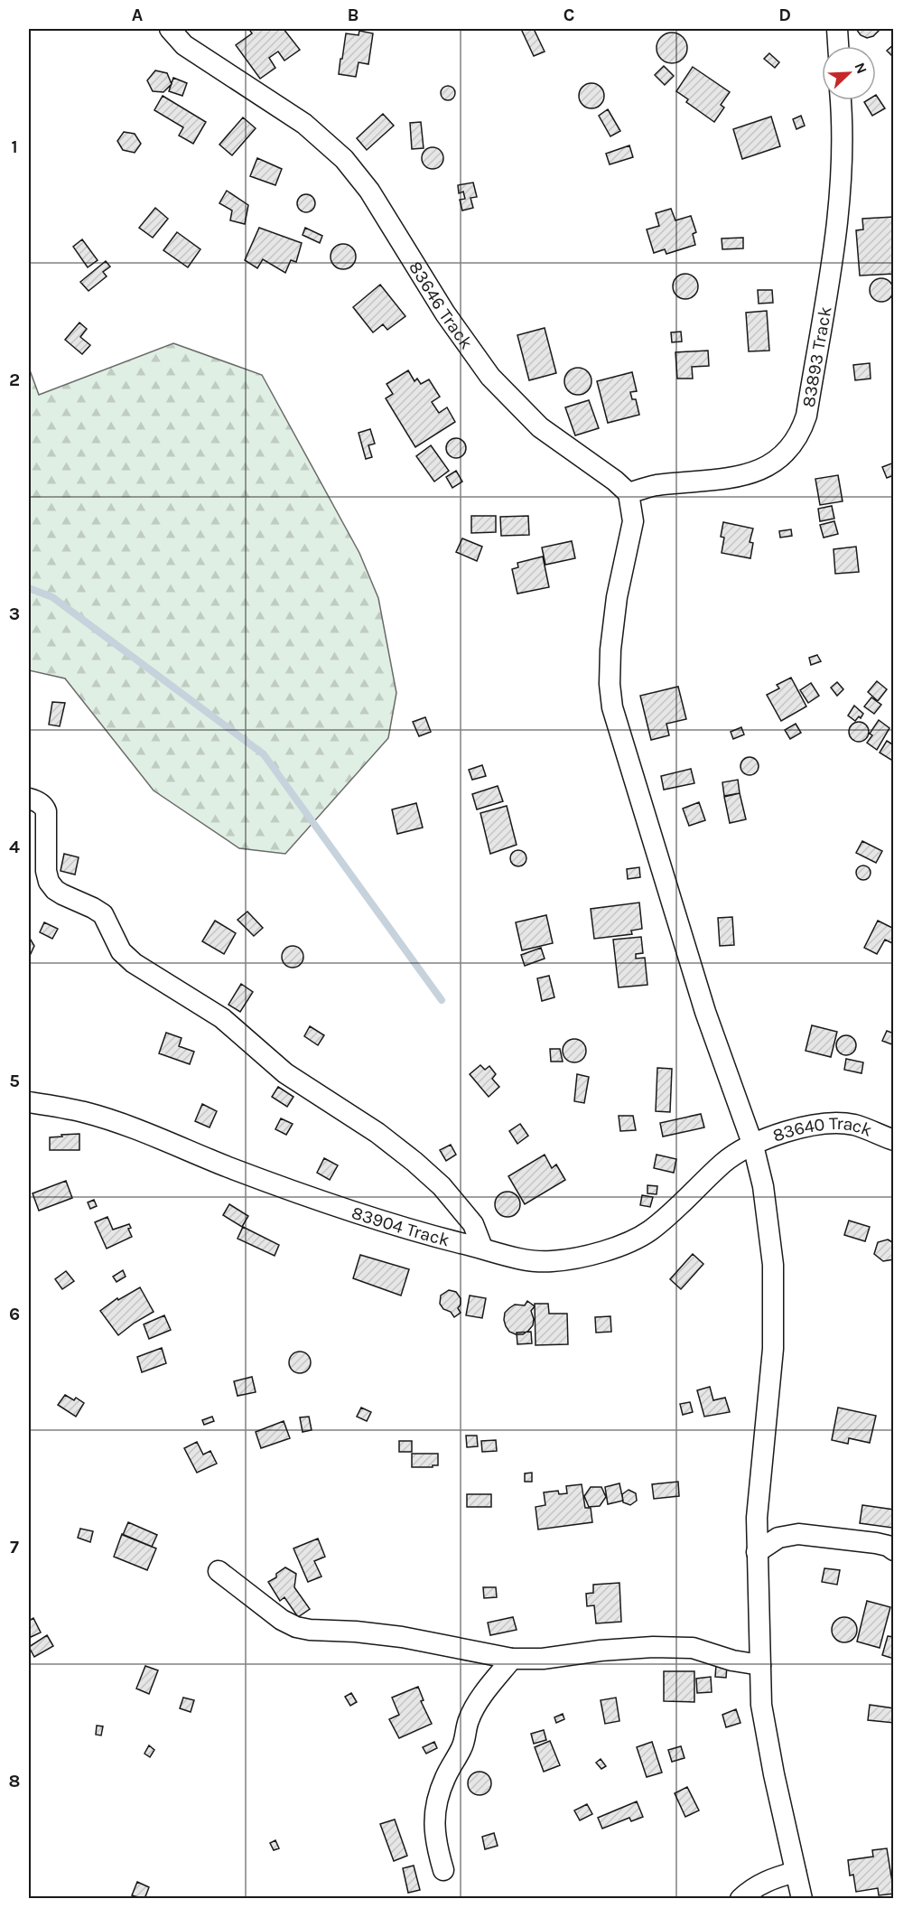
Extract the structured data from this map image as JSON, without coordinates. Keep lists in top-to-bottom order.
{
  "streets": {
    "street": [
      "83646 Track",
      "83893 Track",
      "83640 Track",
      "83904 Track"
    ]
  },
  "crossings": [
    ["83646 Track", "83893 Track"],
    ["83640 Track", "83904 Track"]
  ],
  "north": "top right",
  "grid": {
    "columns": [
      "A",
      "B",
      "C",
      "D"
    ],
    "rows": [
      "1",
      "2",
      "3",
      "4",
      "5",
      "6",
      "7",
      "8"
    ]
  }
}
